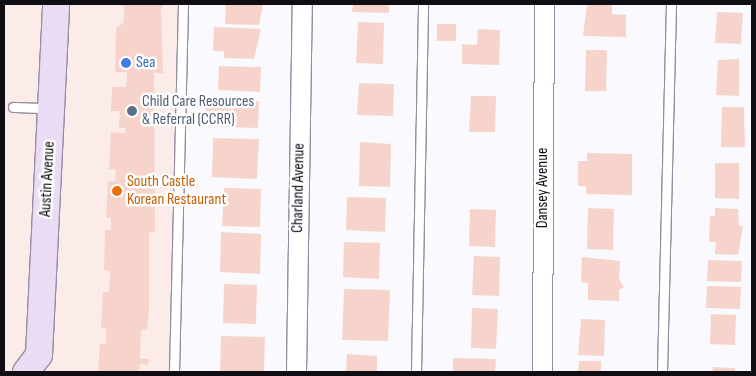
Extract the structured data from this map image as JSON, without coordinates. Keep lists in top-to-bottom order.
{
  "streets": {
    "main road": ["Austin Avenue"],
    "street": ["Charland Avenue", "Dansey Avenue"]
  },
  "places": ["Sea", "Child Care Resources & Referral (CCRR)", "South Castle Korean Restaurant"]
}
